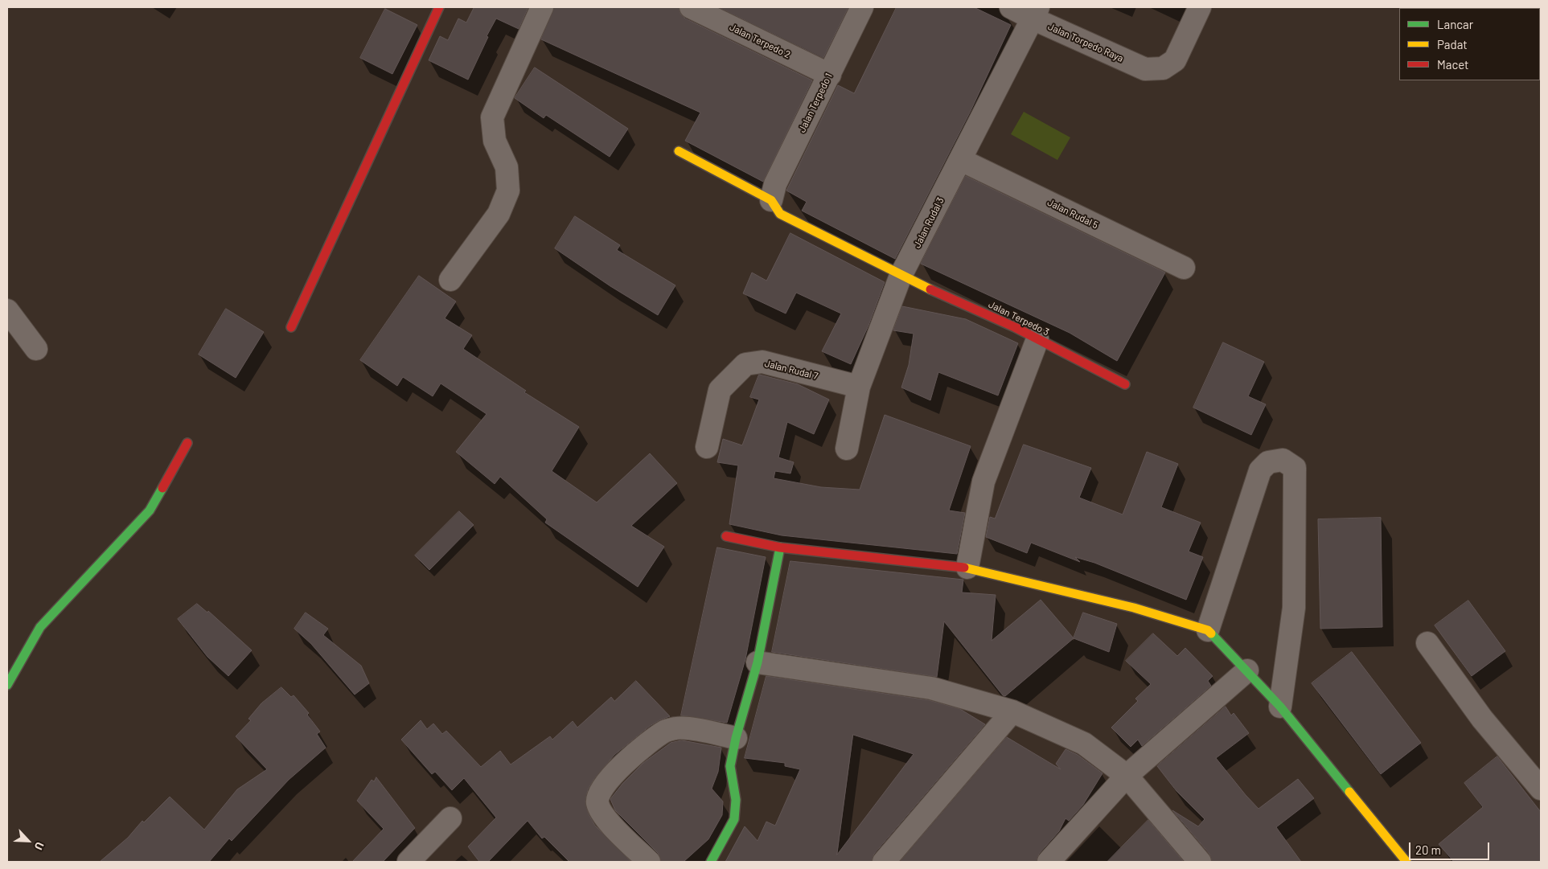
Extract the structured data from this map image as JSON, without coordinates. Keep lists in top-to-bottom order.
{
  "streets": {
    "street": [
      "Jalan Terpedo 2",
      "Jalan Torpedo Raya",
      "Jalan Terpedo 1",
      "Jalan Rudal 5",
      "Jalan Rudal 3",
      "Jalan Terpedo 3",
      "Jalan Rudal 7"
    ]
  },
  "crossings": [
    ["Jalan Terpedo 2", "Jalan Terpedo 1"],
    ["Jalan Torpedo Raya", "Jalan Rudal 3"],
    ["Jalan Terpedo 1", "Jalan Terpedo 3"],
    ["Jalan Rudal 5", "Jalan Rudal 3"],
    ["Jalan Rudal 3", "Jalan Terpedo 3"],
    ["Jalan Rudal 3", "Jalan Rudal 7"]
  ],
  "legend": ["Lancar", "Padat", "Macet"],
  "scale_bar": "20 m",
  "north": "bottom right"
}
